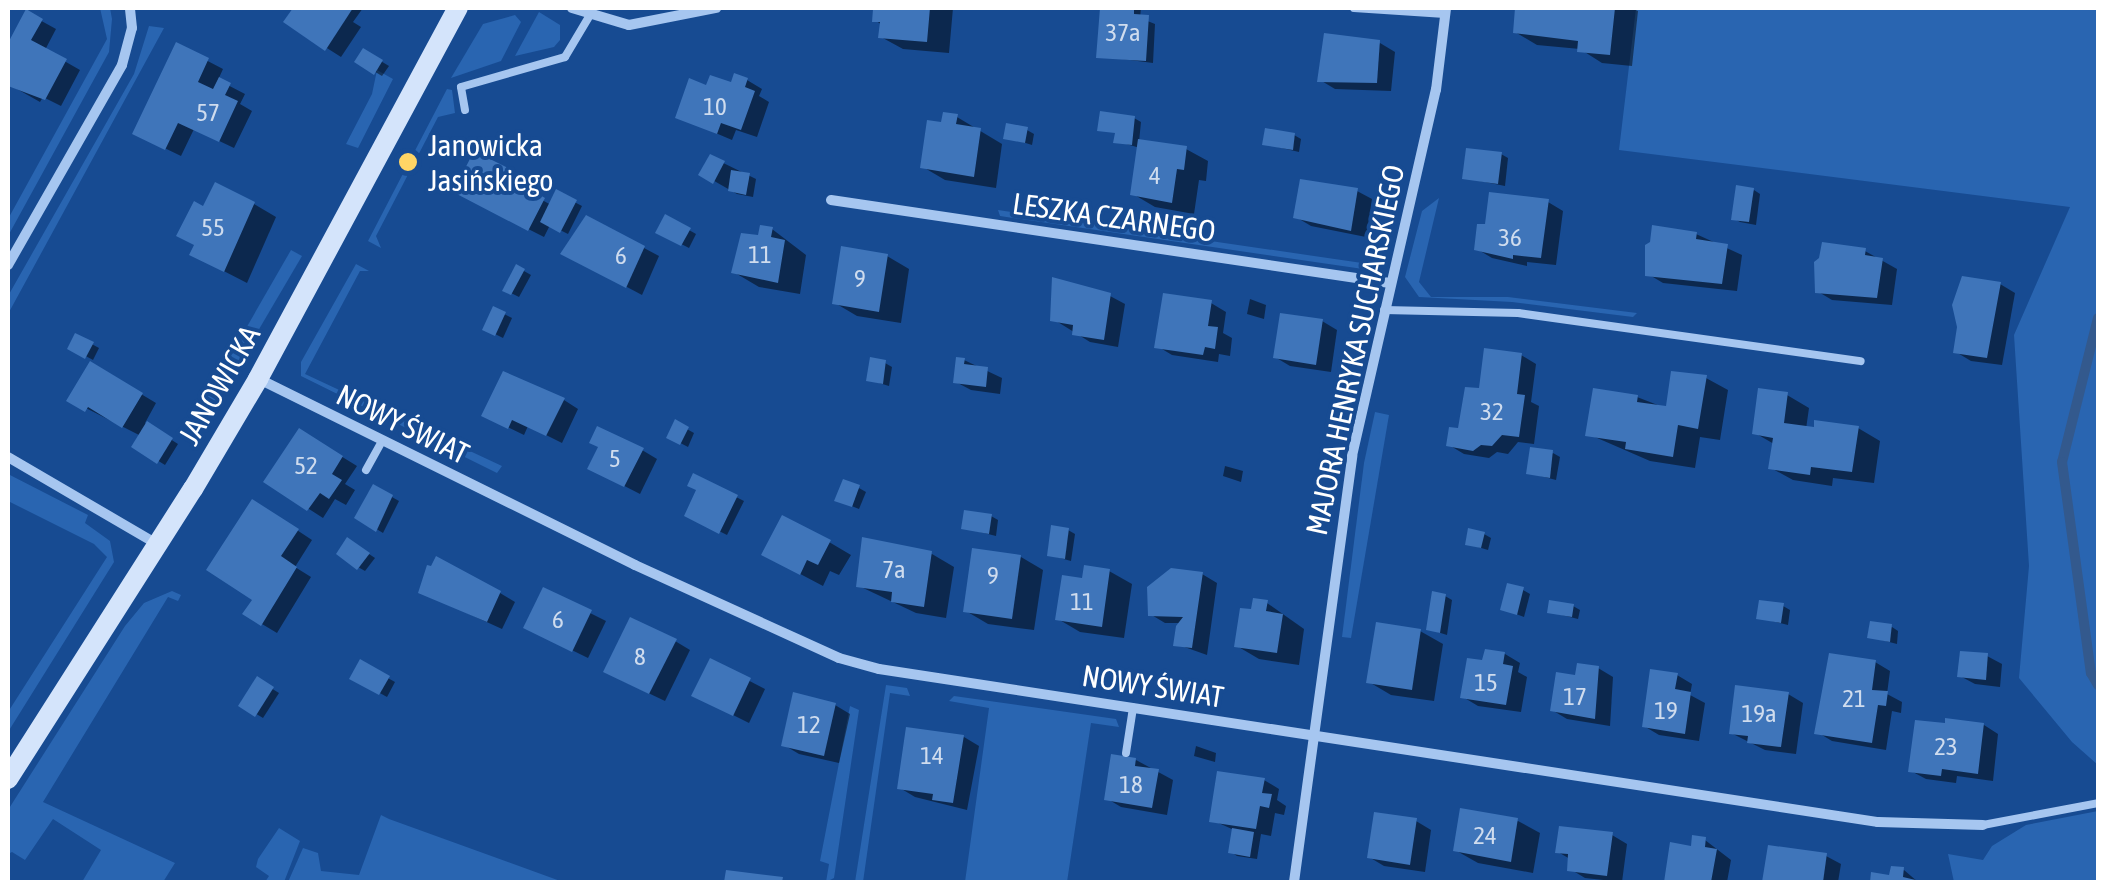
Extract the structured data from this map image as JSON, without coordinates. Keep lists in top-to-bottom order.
{
  "streets": {
    "street": [
      "LESZKA CZARNEGO",
      "MAJORA HENRYKA SUCHARSKIEGO",
      "JANOWICKA",
      "NOWY ŚWIAT"
    ]
  },
  "crossings": [
    ["LESZKA CZARNEGO", "MAJORA HENRYKA SUCHARSKIEGO"],
    ["MAJORA HENRYKA SUCHARSKIEGO", "NOWY ŚWIAT"],
    ["JANOWICKA", "NOWY ŚWIAT"]
  ],
  "places": ["Janowicka Jasińskiego"],
  "house_numbers": [
    "37a",
    "10",
    "57",
    "4",
    "55",
    "36",
    "11",
    "6",
    "9",
    "32",
    "5",
    "52",
    "7a",
    "9",
    "11",
    "6",
    "8",
    "15",
    "17",
    "21",
    "19",
    "19a",
    "12",
    "23",
    "14",
    "18",
    "24"
  ]
}
